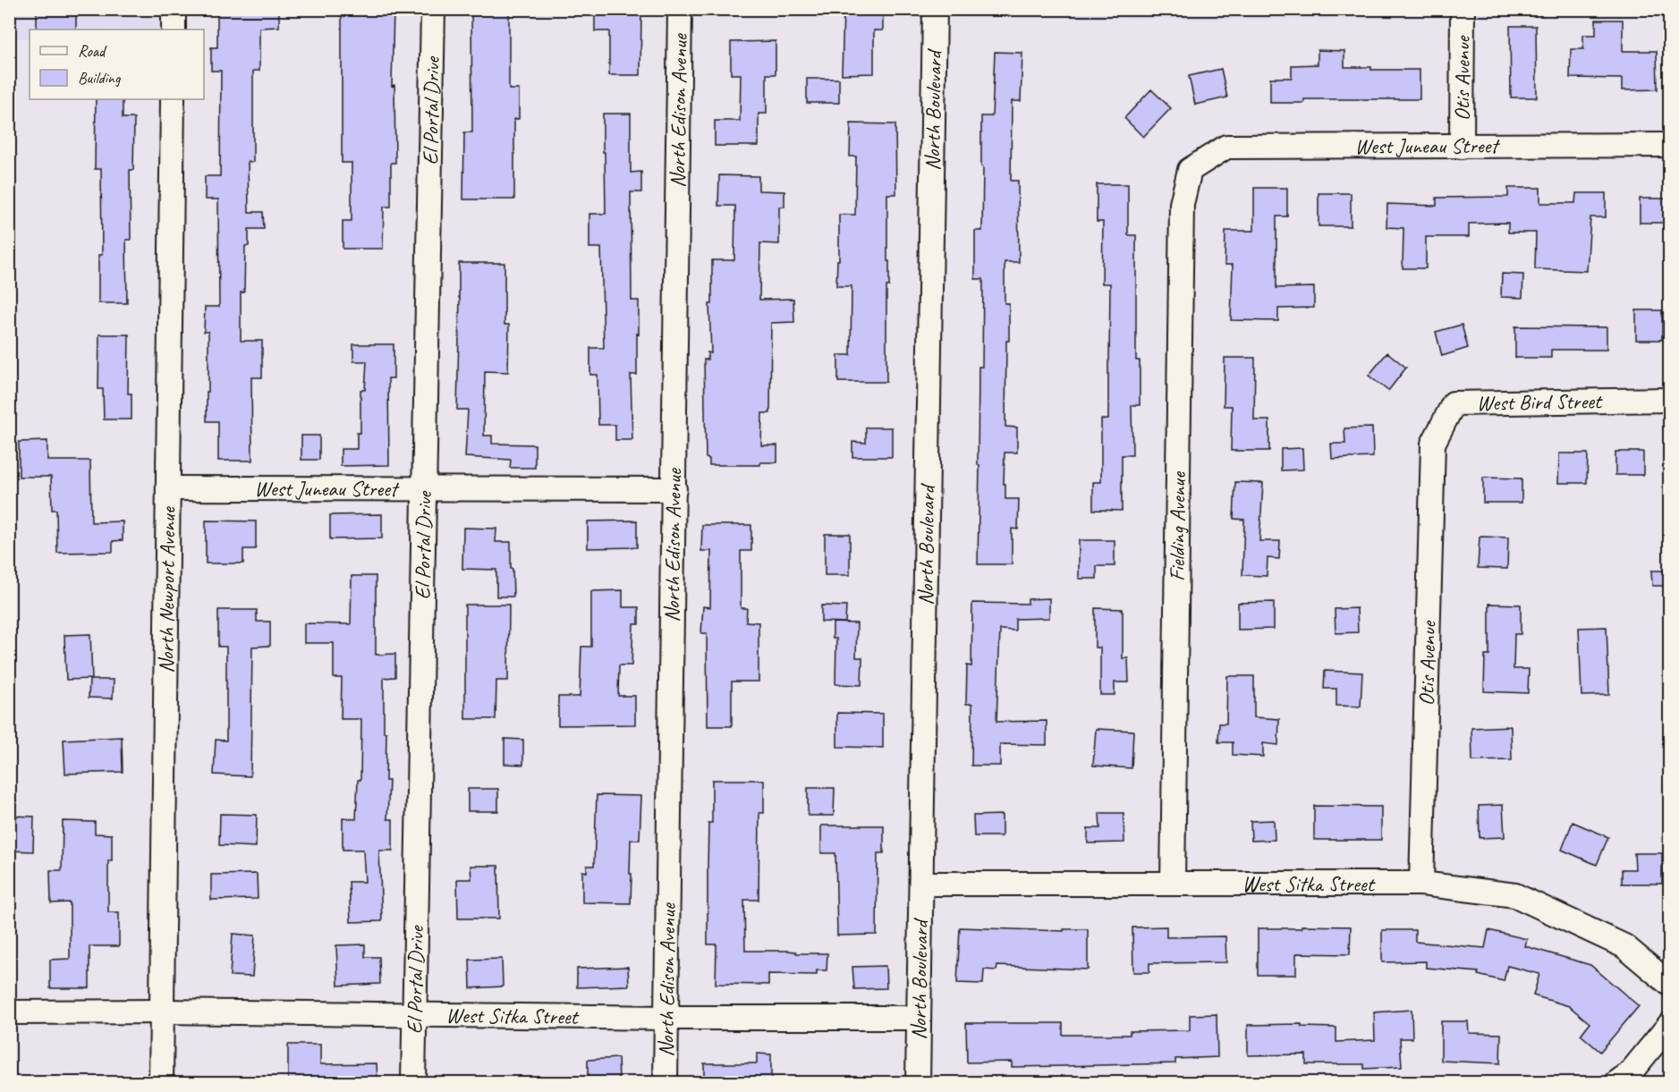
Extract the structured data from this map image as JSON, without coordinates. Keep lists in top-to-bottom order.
{
  "streets": {
    "street": [
      "Otis Avenue",
      "El Portal Drive",
      "North Edison Avenue",
      "North Boulevard",
      "West Juneau Street",
      "West Bird Street",
      "Fielding Avenue",
      "North Newport Avenue",
      "West Sitka Street"
    ]
  },
  "crossings": [
    ["Otis Avenue", "West Juneau Street"],
    ["Otis Avenue", "West Bird Street"],
    ["Otis Avenue", "West Sitka Street"],
    ["El Portal Drive", "West Juneau Street"],
    ["El Portal Drive", "West Sitka Street"],
    ["North Edison Avenue", "West Juneau Street"],
    ["North Edison Avenue", "West Sitka Street"],
    ["North Boulevard", "West Sitka Street"],
    ["West Juneau Street", "Fielding Avenue"],
    ["West Juneau Street", "North Newport Avenue"],
    ["Fielding Avenue", "West Sitka Street"],
    ["North Newport Avenue", "West Sitka Street"]
  ],
  "legend": ["Road", "Building"]
}
